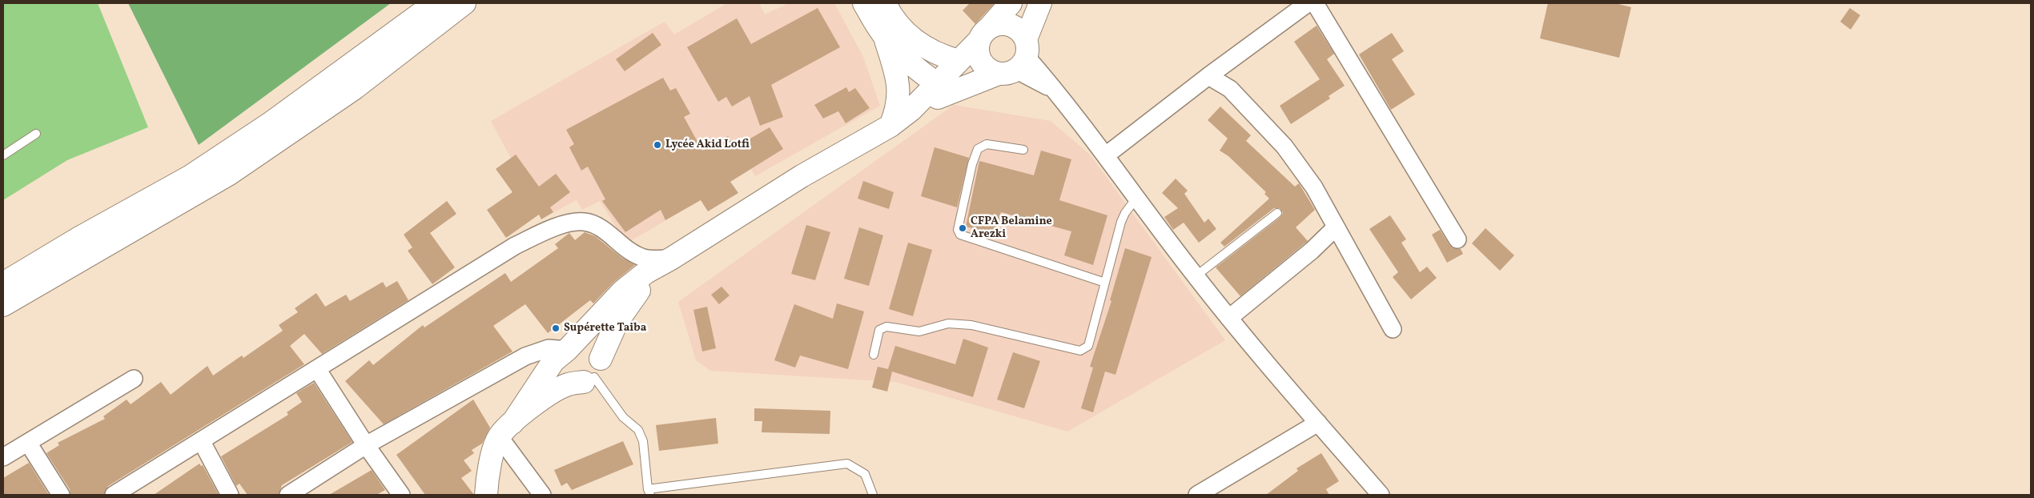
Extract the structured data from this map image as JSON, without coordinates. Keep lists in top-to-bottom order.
{
  "places": ["Lycée Akid Lotfi", "CFPA Belamine Arezki", "Supérette Taiba"]
}
